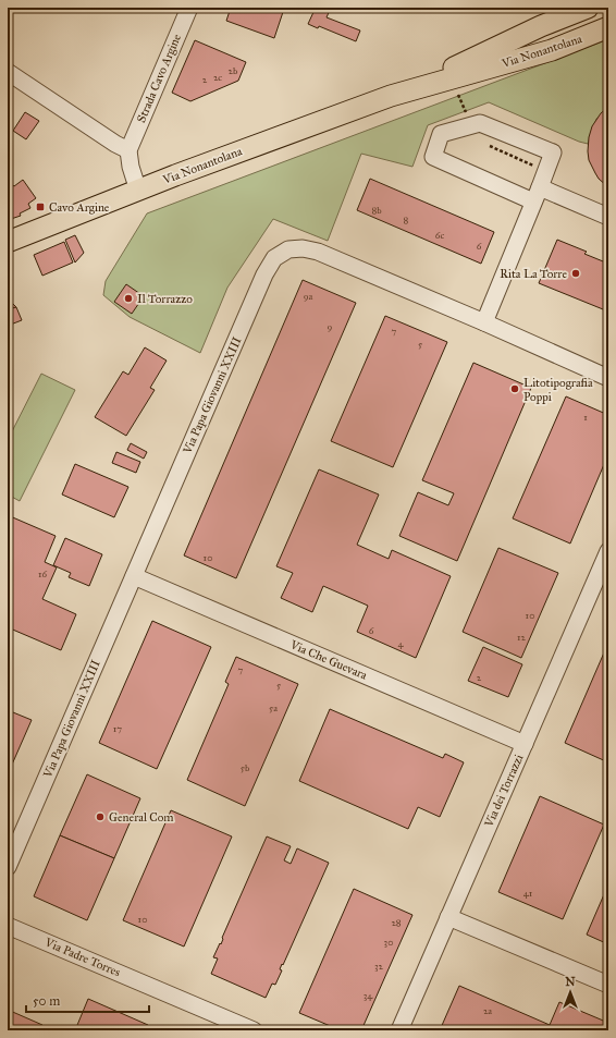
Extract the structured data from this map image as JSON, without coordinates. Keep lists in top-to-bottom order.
{
  "streets": {
    "main road": ["Via Nonantolana"],
    "street": [
      "Strada Cavo Argine",
      "Via Papa Giovanni XXIII",
      "Via Che Guevara",
      "Via dei Torrazzi",
      "Via Padre Torres"
    ]
  },
  "crossings": [
    ["Via Papa Giovanni XXIII", "Via Che Guevara"],
    ["Via Che Guevara", "Via dei Torrazzi"]
  ],
  "places": {
    "transit": ["Cavo Argine"],
    "other": [
      "Rita La Torre",
      "Il Torrazzo",
      "Litotipografia Poppi",
      "General Com"
    ]
  },
  "house_numbers": [
    "2b",
    "2c",
    "2",
    "8b",
    "8",
    "6c",
    "6",
    "9a",
    "9",
    "7",
    "5",
    "1",
    "10",
    "16",
    "10",
    "6",
    "12",
    "4",
    "7",
    "2",
    "5",
    "5a",
    "17",
    "5b",
    "41",
    "10",
    "28",
    "30",
    "32",
    "34",
    "2a"
  ],
  "scale_bar": "50 m",
  "north": "top"
}
